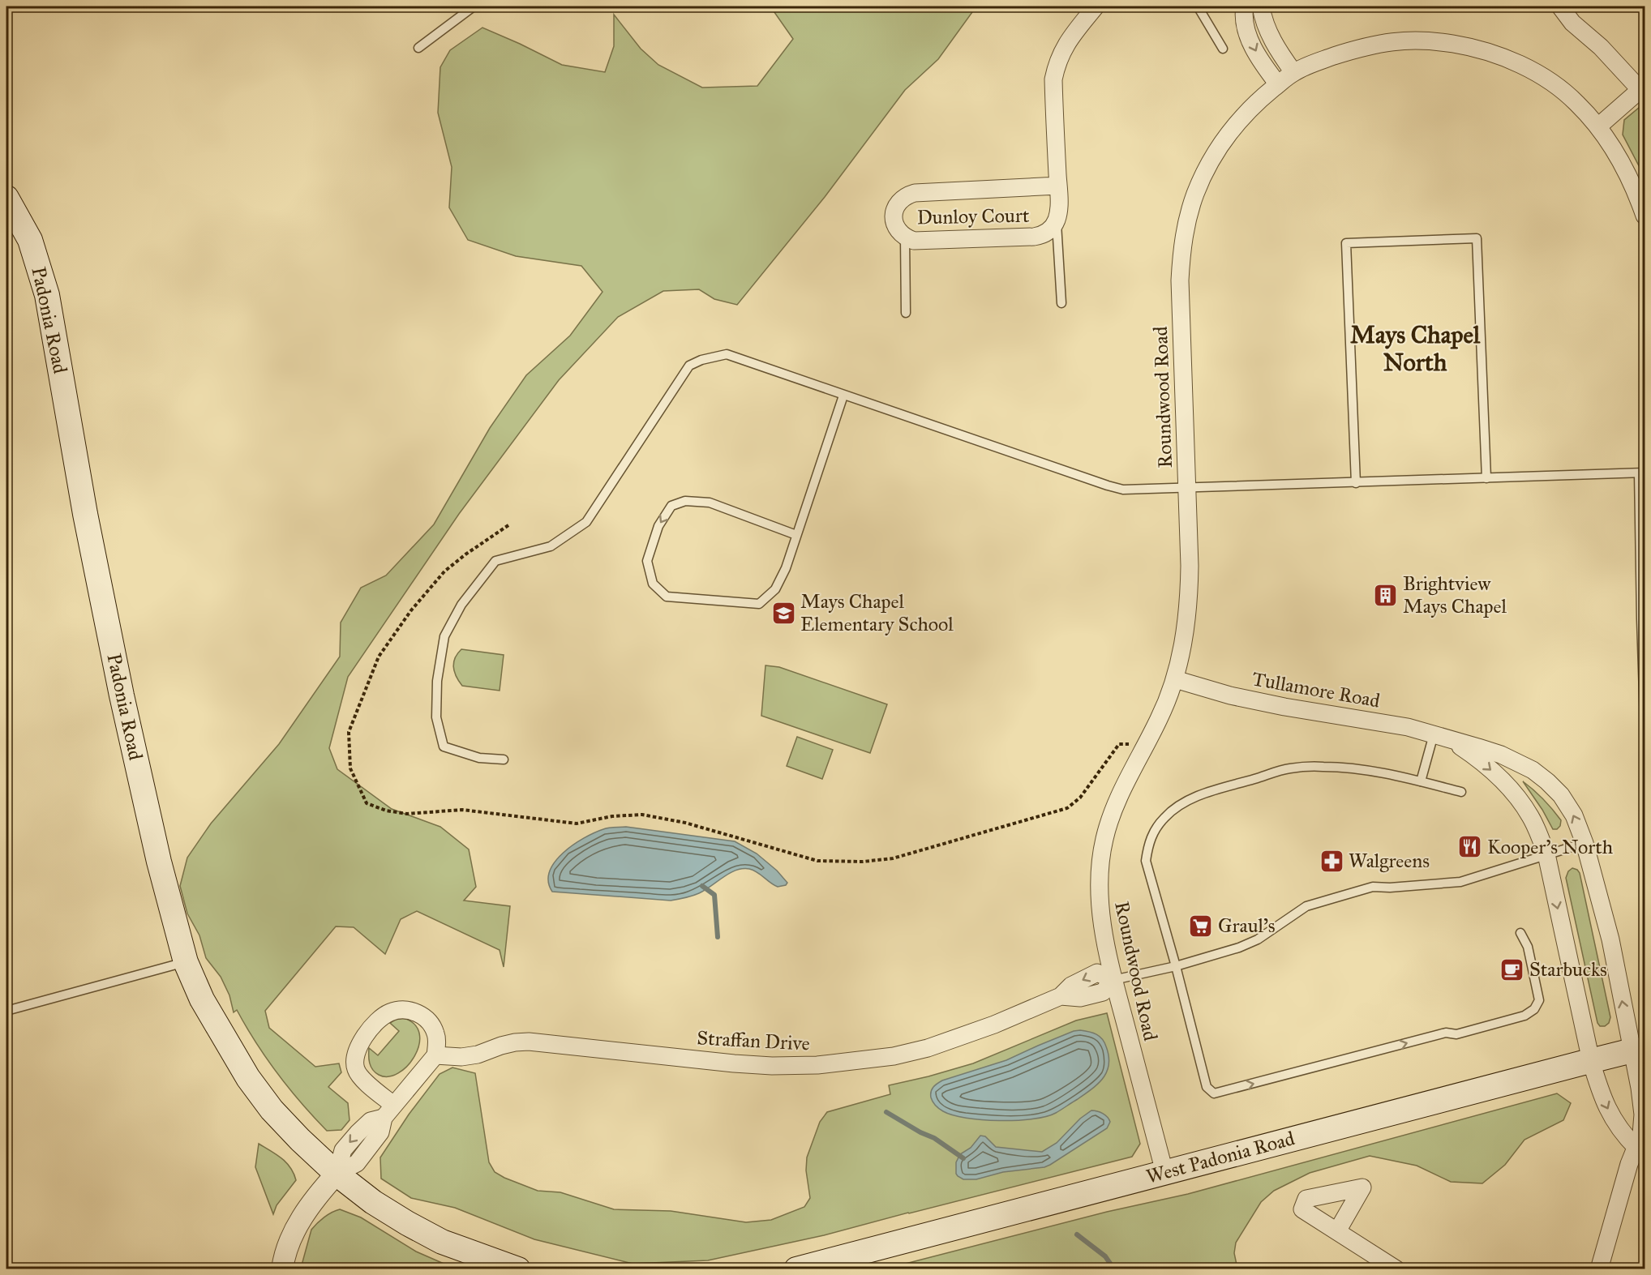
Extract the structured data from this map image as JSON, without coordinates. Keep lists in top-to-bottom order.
{
  "streets": {
    "main road": ["Padonia Road", "West Padonia Road"],
    "street": [
      "Dunloy Court",
      "Roundwood Road",
      "Tullamore Road",
      "Straffan Drive"
    ]
  },
  "crossings": [
    ["Roundwood Road", "Tullamore Road"],
    ["Roundwood Road", "Straffan Drive"],
    ["Roundwood Road", "West Padonia Road"],
    ["Tullamore Road", "West Padonia Road"]
  ],
  "districts": ["Mays Chapel North"],
  "places": {
    "building": ["Brightview Mays Chapel"],
    "school or university": ["Mays Chapel Elementary School"],
    "restaurant": ["Kooper's North"],
    "pharmacy": ["Walgreens"],
    "supermarket": ["Graul's"],
    "cafe": ["Starbucks"]
  }
}
